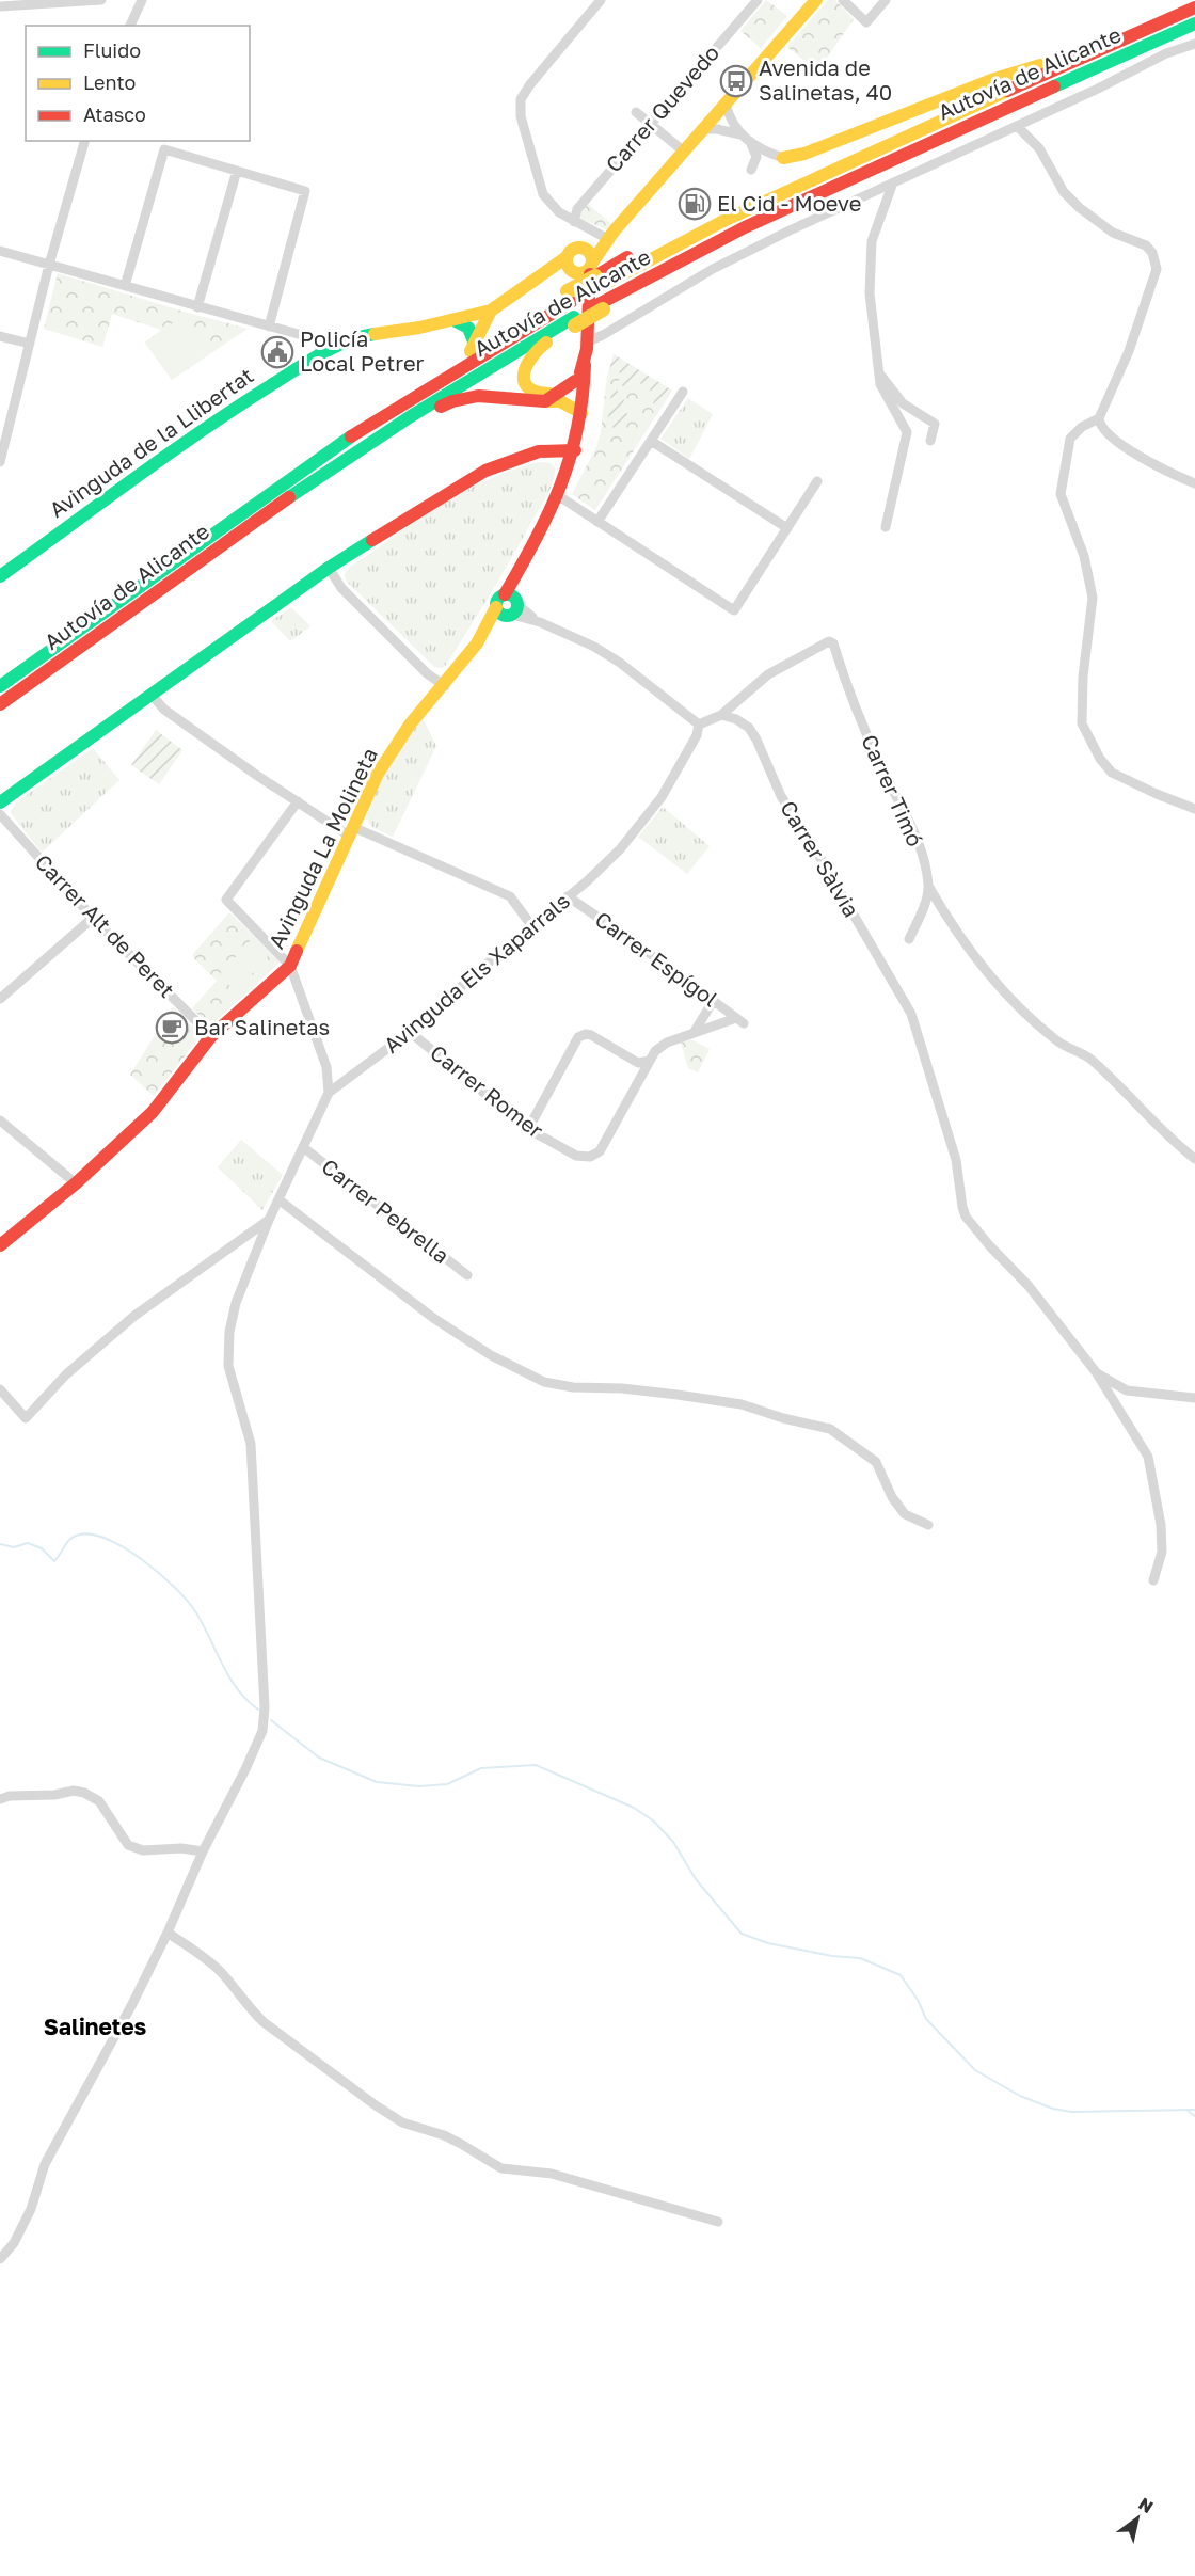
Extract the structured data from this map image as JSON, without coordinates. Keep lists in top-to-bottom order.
{
  "streets": {
    "main road": ["Autovía de Alicante", "Avinguda de la Llibertat", "Avinguda La Molineta"],
    "street": [
      "Carrer Quevedo",
      "Carrer Timó",
      "Carrer Sàlvia",
      "Carrer Alt de Peret",
      "Carrer Espígol",
      "Avinguda Els Xaparrals",
      "Carrer Romer",
      "Carrer Pebrella"
    ]
  },
  "crossings": [
    ["Autovía de Alicante", "Avinguda La Molineta"],
    ["Carrer Timó", "Carrer Sàlvia"],
    ["Avinguda La Molineta", "Carrer Alt de Peret"],
    ["Carrer Espígol", "Avinguda Els Xaparrals"],
    ["Avinguda Els Xaparrals", "Carrer Romer"],
    ["Avinguda Els Xaparrals", "Carrer Pebrella"]
  ],
  "districts": ["Salinetes"],
  "places": {
    "bus stop": ["Avenida de Salinetas, 40"],
    "fuel station": ["El Cid - Moeve"],
    "public building": ["Policía Local Petrer"],
    "cafe": ["Bar Salinetas"]
  },
  "legend": ["Fluido", "Lento", "Atasco"],
  "north": "top right"
}
